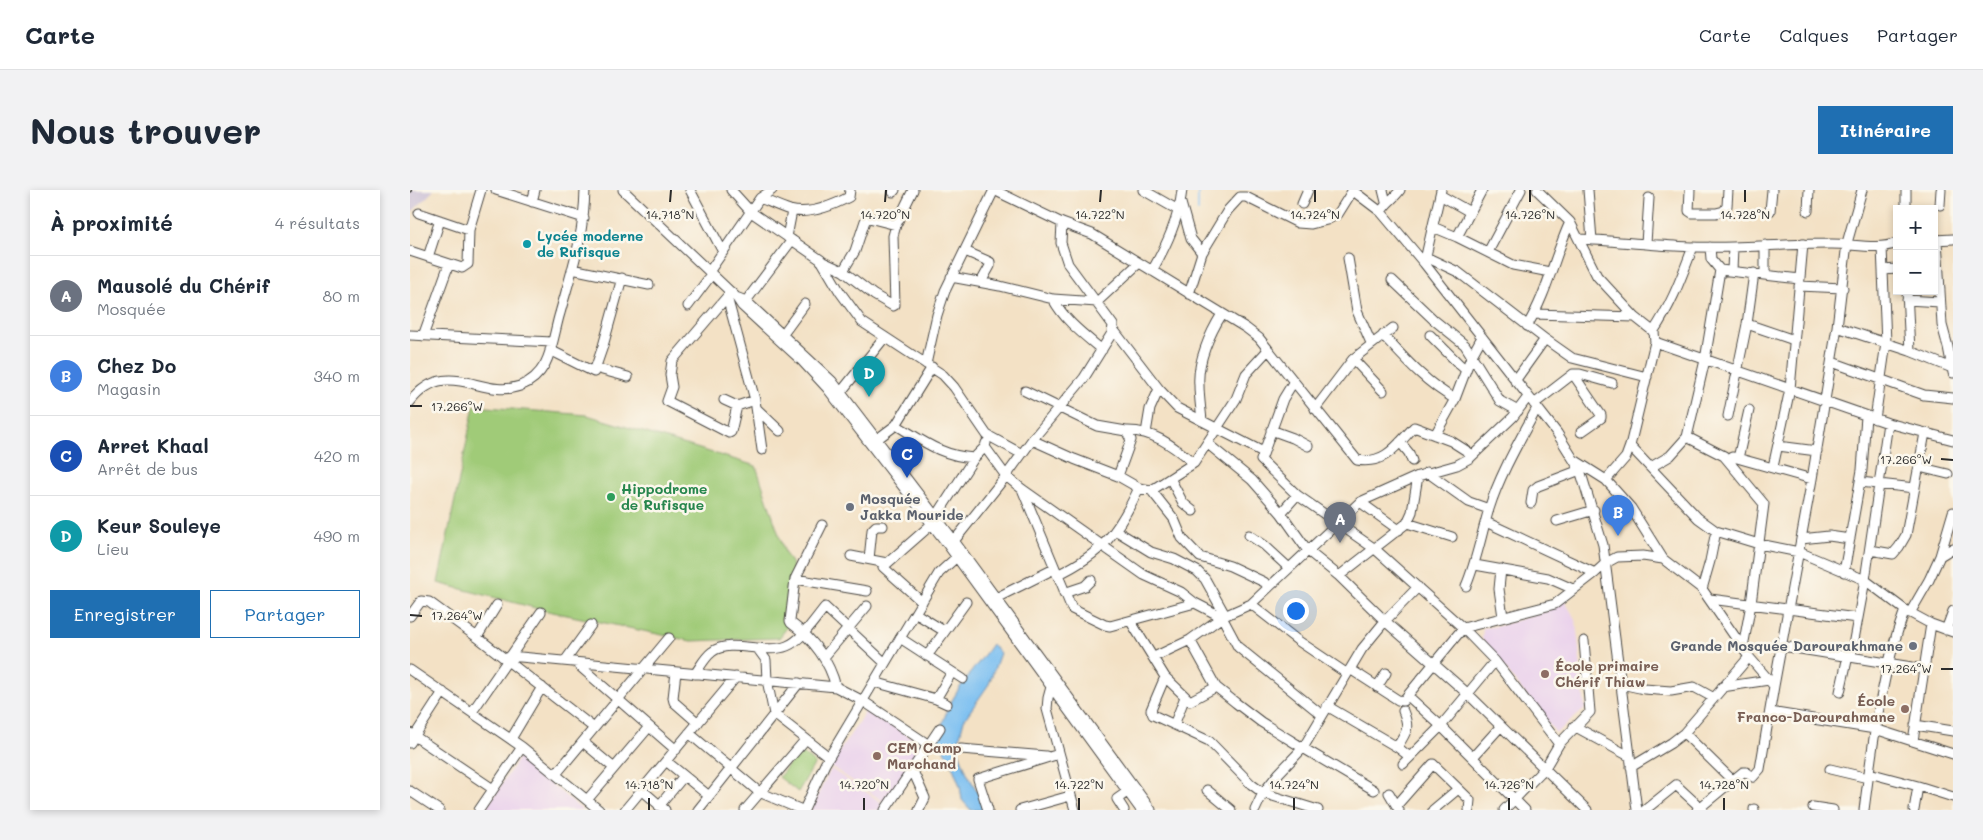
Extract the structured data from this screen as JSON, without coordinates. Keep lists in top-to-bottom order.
{
  "places": [
    "Lycée moderne de Rufisque",
    "Hippodrome de Rufisque",
    "Mosquée Jakka Mouride",
    "Grande Mosquée Darourakhmane",
    "École primaire Chérif Thiaw",
    "École Franco-Darourahmane",
    "CEM Camp Marchand"
  ],
  "page": {
    "header": "Carte",
    "nav": ["Carte", "Calques", "Partager"],
    "buttons": [
      "Itinéraire",
      ["Enregistrer", "Partager"]
    ],
    "title": "Nous trouver",
    "heading": ["À proximité", "4 résultats"],
    "map_buttons": ["+", "−"],
    "list": [
      {
        "mark": "A",
        "name": "Mausolé du Chérif",
        "note": "Mosquée",
        "value": "80 m"
      },
      {
        "mark": "B",
        "name": "Chez Do",
        "note": "Magasin",
        "value": "340 m"
      },
      {
        "mark": "C",
        "name": "Arret Khaal",
        "note": "Arrêt de bus",
        "value": "420 m"
      },
      {
        "mark": "D",
        "name": "Keur Souleye",
        "note": "Lieu",
        "value": "490 m"
      }
    ],
    "pins": [
      "D",
      "C",
      "B",
      "A"
    ]
  },
  "coordinates": [
    "14.718°N",
    "14.720°N",
    "14.722°N",
    "14.724°N",
    "14.726°N",
    "14.728°N",
    "17.266°W",
    "17.264°W"
  ]
}
